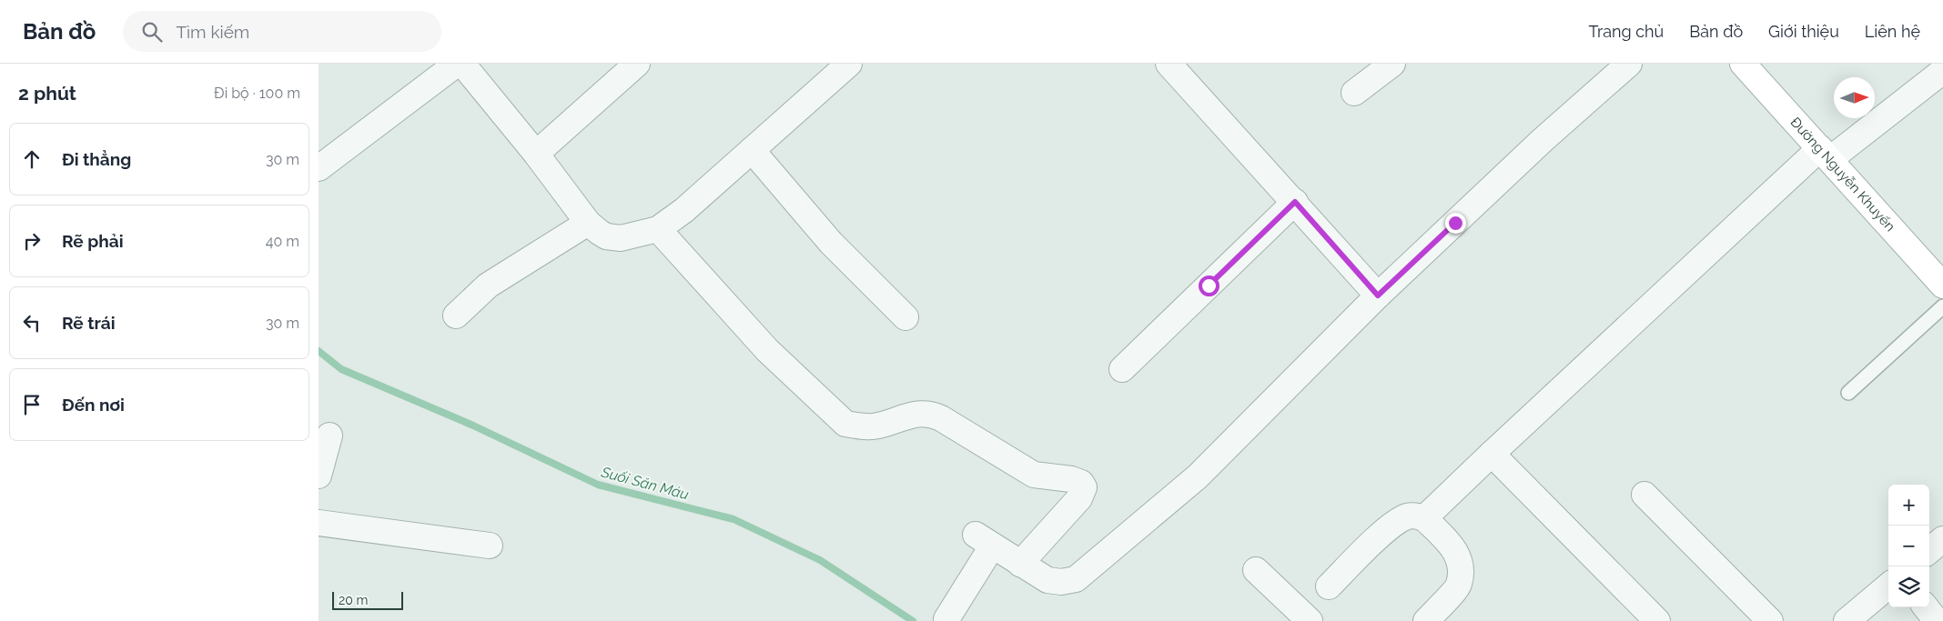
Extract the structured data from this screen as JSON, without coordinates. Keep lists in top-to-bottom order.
{
  "streets": {
    "street": ["Đường Nguyễn Khuyến"]
  },
  "water": ["Suối Săn Máu"],
  "scale_bar": "20 m",
  "north": "right",
  "page": {
    "header": "Bản đồ",
    "search": "Tìm kiếm",
    "nav": [
      "Trang chủ",
      "Bản đồ",
      "Giới thiệu",
      "Liên hệ"
    ],
    "heading": ["2 phút", "Đi bộ · 100 m"],
    "list": [
      ["Đi thẳng", "30 m"],
      ["Rẽ phải", "40 m"],
      ["Rẽ trái", "30 m"],
      "Đến nơi"
    ],
    "map_buttons": ["+", "−"],
    "scale": "20 m"
  }
}
